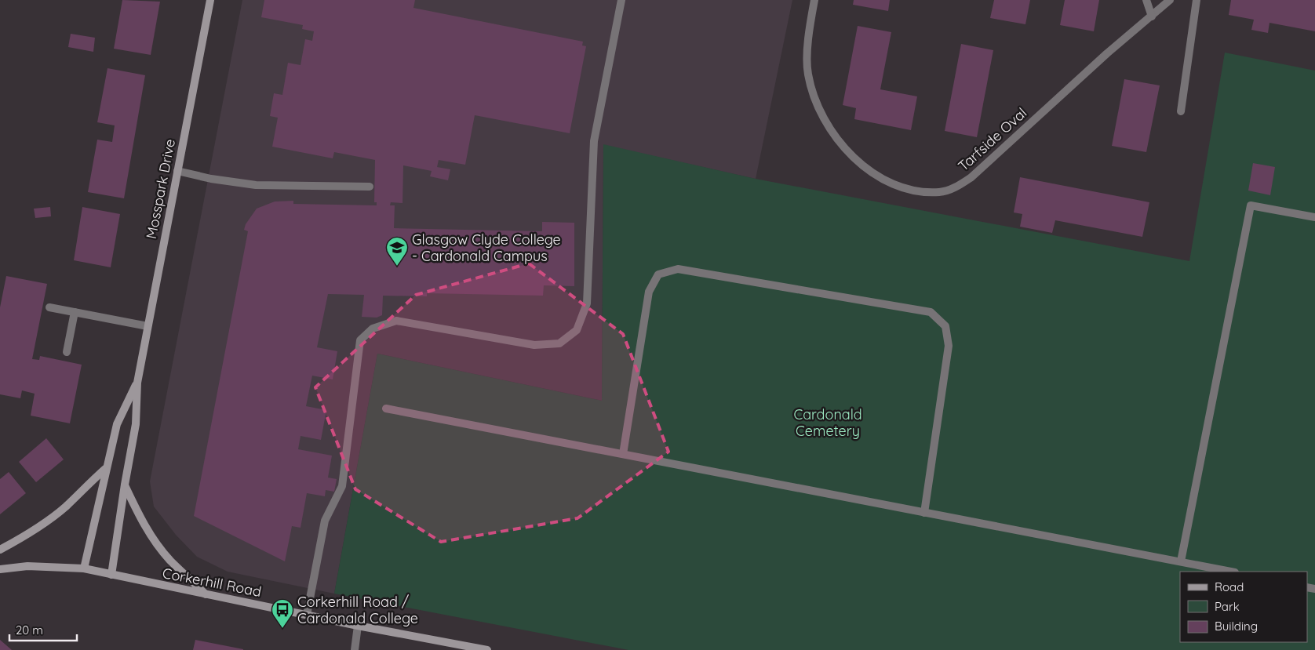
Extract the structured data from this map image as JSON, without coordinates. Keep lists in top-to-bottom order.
{
  "streets": {
    "street": ["Tarfside Oval", "Mosspark Drive", "Corkerhill Road"]
  },
  "crossings": [
    ["Mosspark Drive", "Corkerhill Road"]
  ],
  "parks": ["Cardonald Cemetery"],
  "places": {
    "school or university": ["Glasgow Clyde College - Cardonald Campus"],
    "bus stop": ["Corkerhill Road / Cardonald College"]
  },
  "legend": ["Road", "Park", "Building"],
  "scale_bar": "20 m"
}
